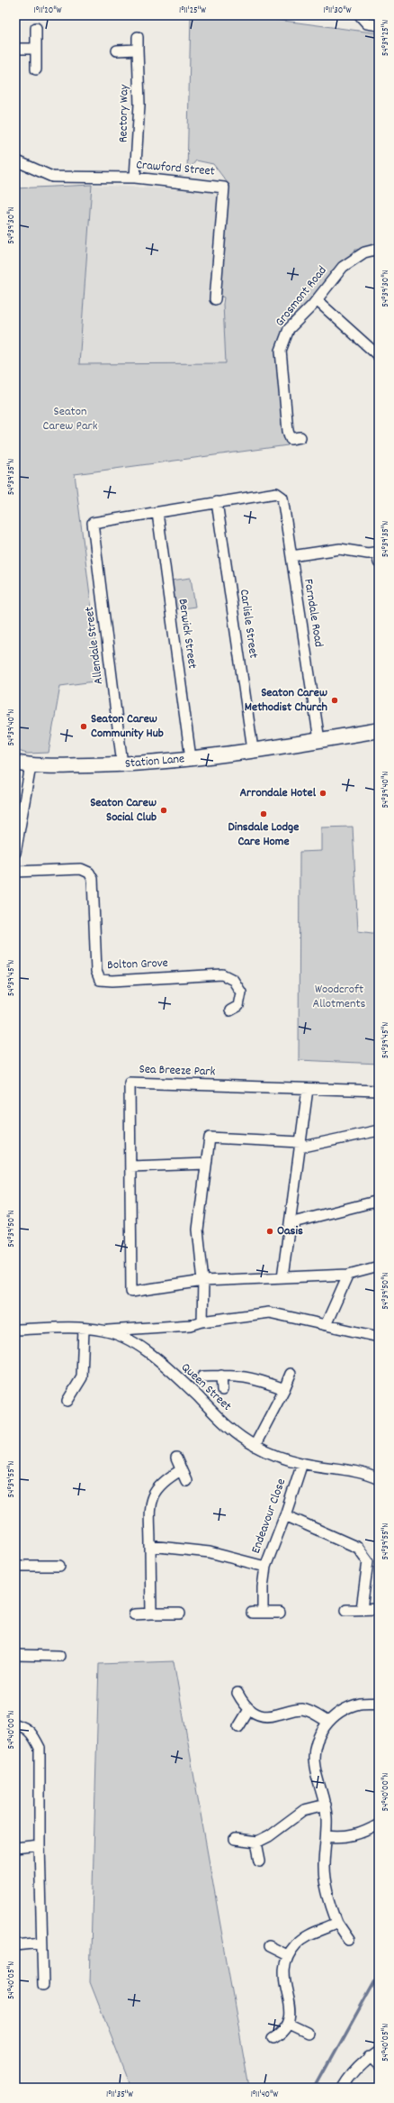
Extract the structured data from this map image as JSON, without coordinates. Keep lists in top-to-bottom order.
{
  "streets": {
    "main road": ["Station Lane"],
    "street": [
      "Rectory Way",
      "Crawford Street",
      "Grosmont Road",
      "Farndale Road",
      "Carlisle Street",
      "Berwick Street",
      "Allendale Street",
      "Bolton Grove",
      "Sea Breeze Park",
      "Queen Street",
      "Endeavour Close"
    ]
  },
  "crossings": [
    ["Rectory Way", "Crawford Street"],
    ["Farndale Road", "Carlisle Street"],
    ["Farndale Road", "Station Lane"],
    ["Carlisle Street", "Station Lane"],
    ["Berwick Street", "Allendale Street"],
    ["Berwick Street", "Station Lane"],
    ["Allendale Street", "Station Lane"],
    ["Queen Street", "Endeavour Close"]
  ],
  "parks": ["Seaton Carew Park", "Woodcroft Allotments"],
  "places": [
    "Seaton Carew Methodist Church",
    "Seaton Carew Community Hub",
    "Arrondale Hotel",
    "Seaton Carew Social Club",
    "Dinsdale Lodge Care Home",
    "Oasis"
  ],
  "coordinates": [
    "1°11'20\"W",
    "1°11'25\"W",
    "1°11'30\"W",
    "54°39'25\"N",
    "54°39'30\"N",
    "54°39'35\"N",
    "54°39'40\"N",
    "54°39'45\"N",
    "54°39'50\"N",
    "54°39'55\"N",
    "54°40'00\"N",
    "54°40'05\"N",
    "1°11'35\"W",
    "1°11'40\"W"
  ]
}
